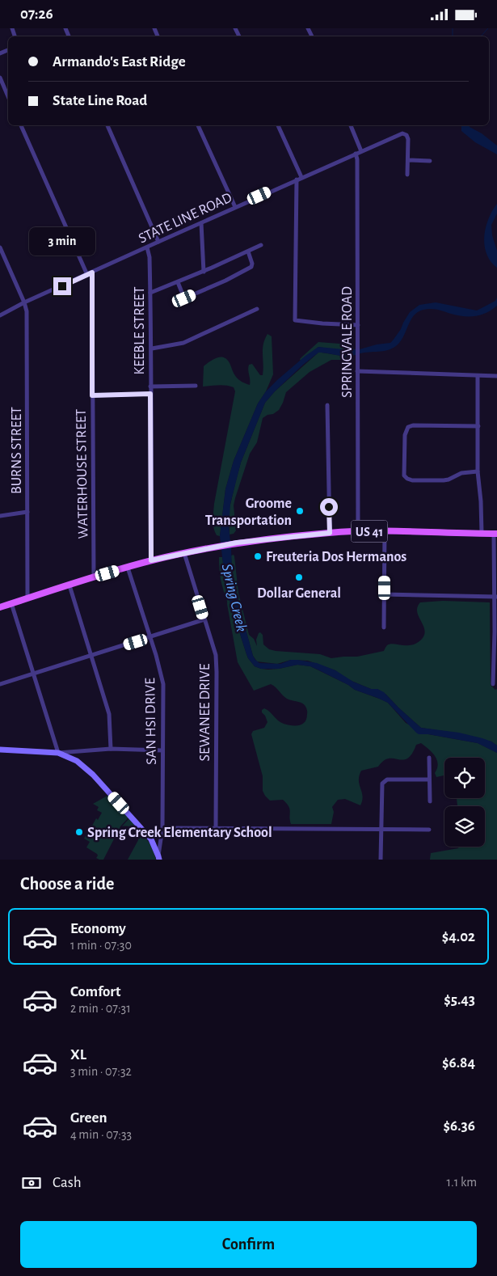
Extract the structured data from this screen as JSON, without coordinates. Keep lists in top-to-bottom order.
{
  "streets": {
    "main road": ["US 41"],
    "street": [
      "STATE LINE ROAD",
      "KEEBLE STREET",
      "SPRINGVALE ROAD",
      "BURNS STREET",
      "WATERHOUSE STREET",
      "SEWANEE DRIVE",
      "SAN HSI DRIVE"
    ]
  },
  "crossings": [
    ["STATE LINE ROAD", "KEEBLE STREET"],
    ["STATE LINE ROAD", "SPRINGVALE ROAD"],
    ["STATE LINE ROAD", "BURNS STREET"],
    ["STATE LINE ROAD", "WATERHOUSE STREET"],
    ["KEEBLE STREET", "US 41"],
    ["SPRINGVALE ROAD", "US 41"],
    ["BURNS STREET", "US 41"],
    ["WATERHOUSE STREET", "US 41"],
    ["US 41", "SEWANEE DRIVE"],
    ["US 41", "SAN HSI DRIVE"]
  ],
  "water": ["Spring Creek"],
  "places": [
    "Groome Transportation",
    "Freuteria Dos Hermanos",
    "Dollar General",
    "Spring Creek Elementary School"
  ],
  "page": {
    "status": "07:26",
    "banner": ["Armando's East Ridge", "State Line Road"],
    "bubble": "3 min",
    "heading": "Choose a ride",
    "list": [
      {
        "name": "Economy",
        "note": "1 min · 07:30",
        "value": "$4.02"
      },
      {
        "name": "Comfort",
        "note": "2 min · 07:31",
        "value": "$5.43"
      },
      {
        "name": "XL",
        "note": "3 min · 07:32",
        "value": "$6.84"
      },
      {
        "name": "Green",
        "note": "4 min · 07:33",
        "value": "$6.36"
      }
    ],
    "pay": ["Cash", "1.1 km"],
    "buttons": "Confirm"
  }
}
